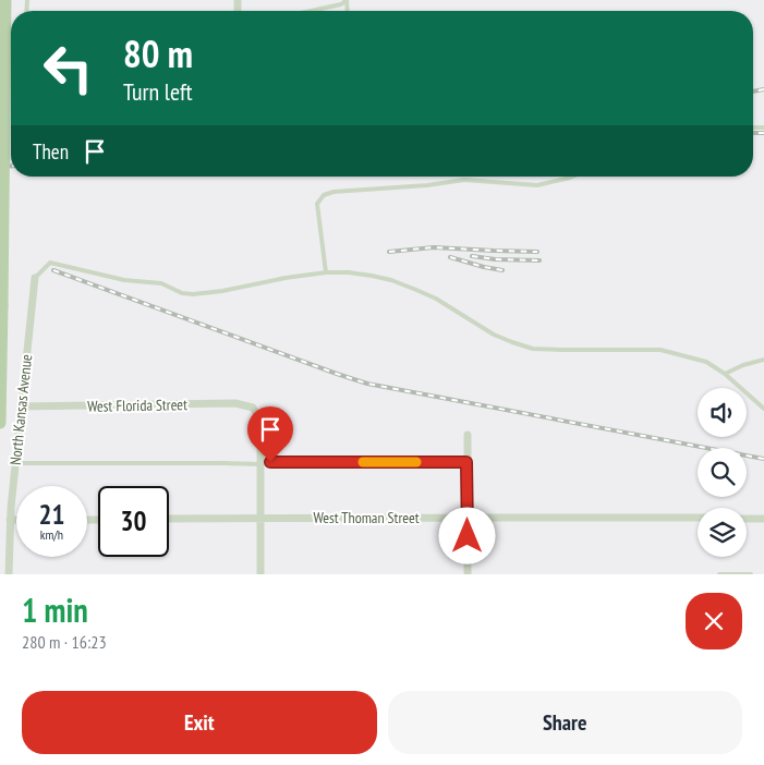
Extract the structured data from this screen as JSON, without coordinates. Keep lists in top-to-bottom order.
{
  "streets": {
    "street": ["West Florida Street", "North Kansas Avenue", "West Thoman Street"]
  },
  "crossings": [
    ["West Florida Street", "North Kansas Avenue"]
  ],
  "page": {
    "turn": ["80 m", "Turn left"],
    "then": "Then",
    "speed": "21 km/h",
    "limit": "30",
    "heading": ["1 min", "280 m · 16:23"],
    "buttons": ["Exit", "Share"]
  }
}
